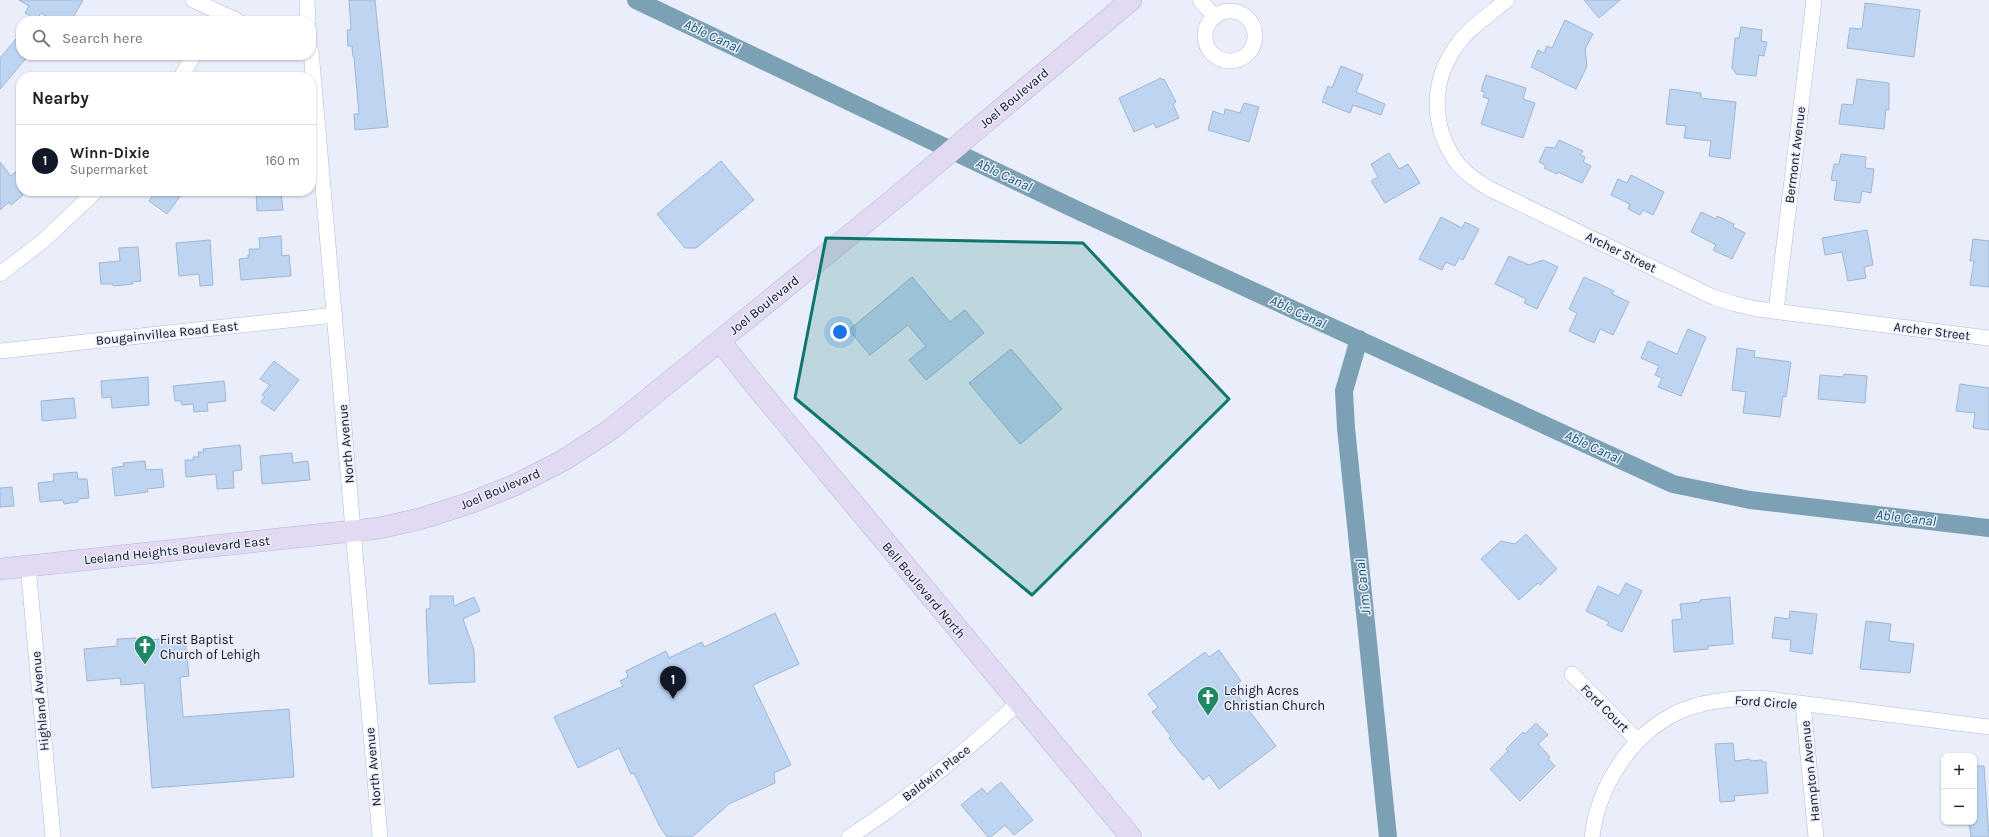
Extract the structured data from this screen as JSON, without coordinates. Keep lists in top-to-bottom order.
{
  "streets": {
    "main road": ["Joel Boulevard", "Leeland Heights Boulevard East", "Bell Boulevard North"],
    "street": [
      "Bermont Avenue",
      "Archer Street",
      "Bougainvillea Road East",
      "North Avenue",
      "Highland Avenue",
      "Ford Circle",
      "Ford Court",
      "Hampton Avenue",
      "Baldwin Place"
    ]
  },
  "crossings": [
    ["Joel Boulevard", "North Avenue"],
    ["Joel Boulevard", "Leeland Heights Boulevard East"],
    ["Joel Boulevard", "Bell Boulevard North"],
    ["Bermont Avenue", "Archer Street"],
    ["Bougainvillea Road East", "North Avenue"],
    ["North Avenue", "Leeland Heights Boulevard East"],
    ["Leeland Heights Boulevard East", "Highland Avenue"],
    ["Bell Boulevard North", "Baldwin Place"],
    ["Ford Circle", "Ford Court"],
    ["Ford Circle", "Hampton Avenue"]
  ],
  "water": ["Able Canal", "Jim Canal"],
  "places": {
    "church": ["First Baptist Church of Lehigh", "Lehigh Acres Christian Church"]
  },
  "page": {
    "search": "Search here",
    "heading": "Nearby",
    "list": [
      {
        "mark": "1",
        "name": "Winn-Dixie",
        "note": "Supermarket",
        "value": "160 m"
      }
    ],
    "pins": "1",
    "map_buttons": ["+", "−"]
  }
}
